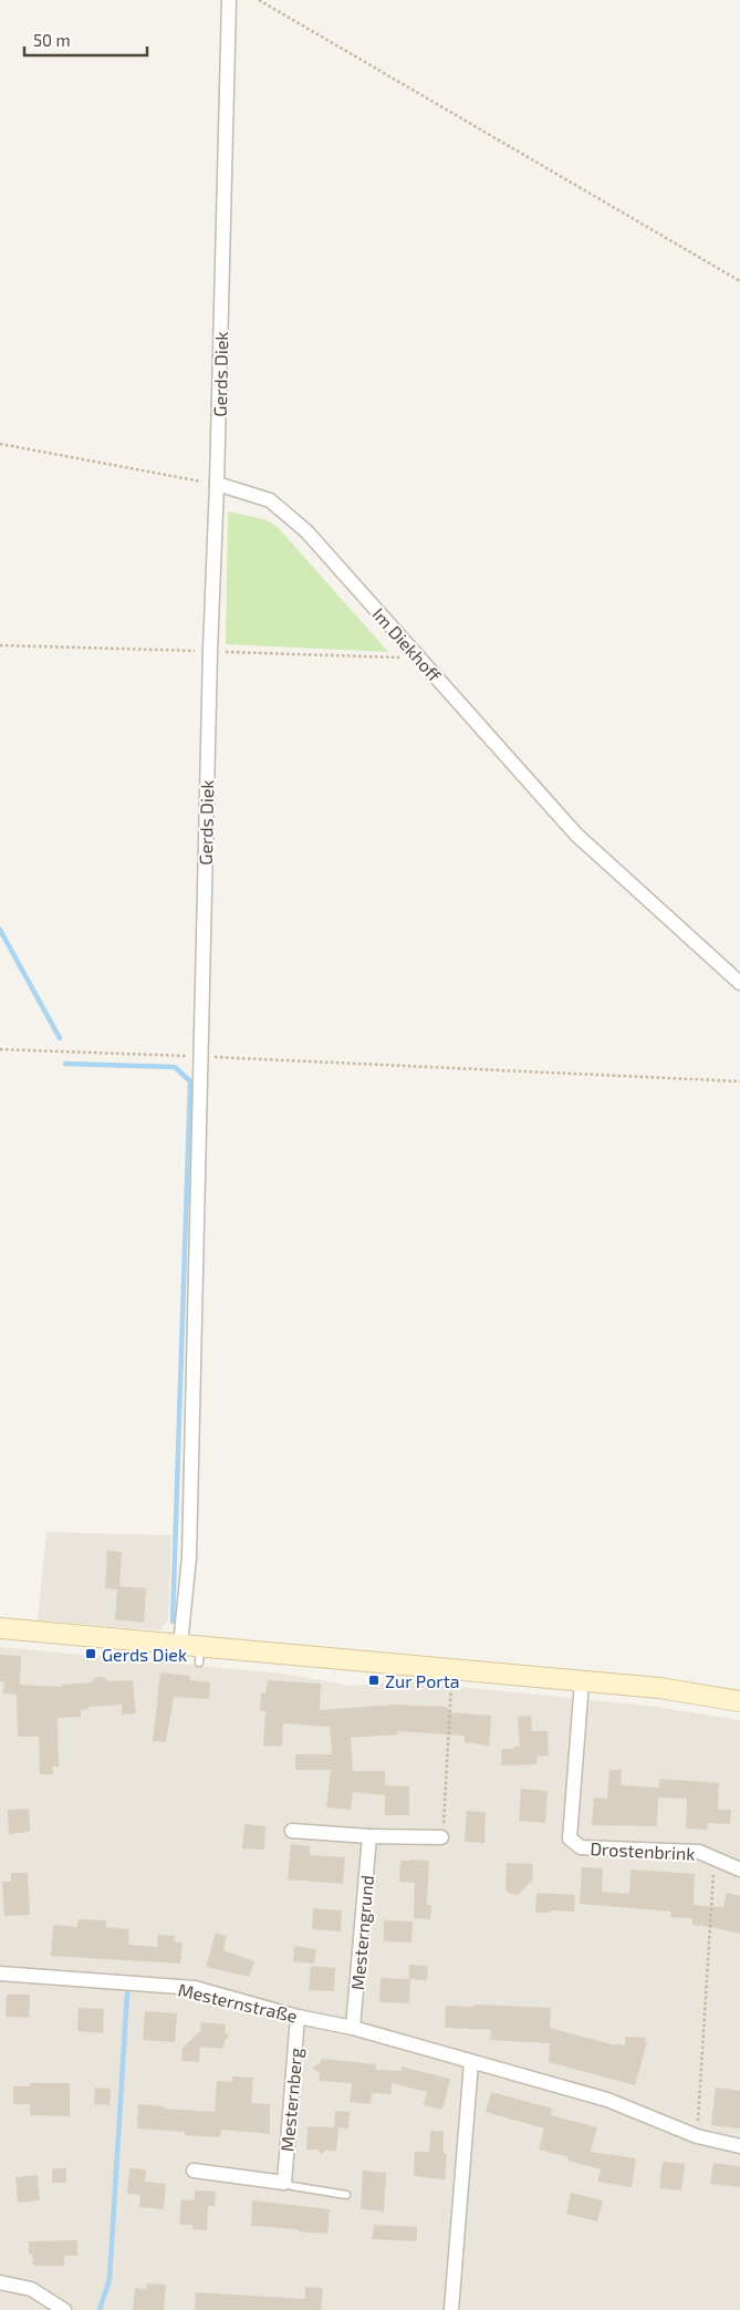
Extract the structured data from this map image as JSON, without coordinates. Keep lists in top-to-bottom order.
{
  "streets": {
    "street": [
      "Gerds Diek",
      "Im Diekhoff",
      "Drostenbrink",
      "Mesterngrund",
      "Mesternstraße",
      "Mesternberg"
    ]
  },
  "crossings": [
    ["Gerds Diek", "Im Diekhoff"],
    ["Mesterngrund", "Mesternstraße"],
    ["Mesternstraße", "Mesternberg"]
  ],
  "places": {
    "transit": ["Gerds Diek", "Zur Porta"]
  },
  "scale_bar": "50 m"
}
